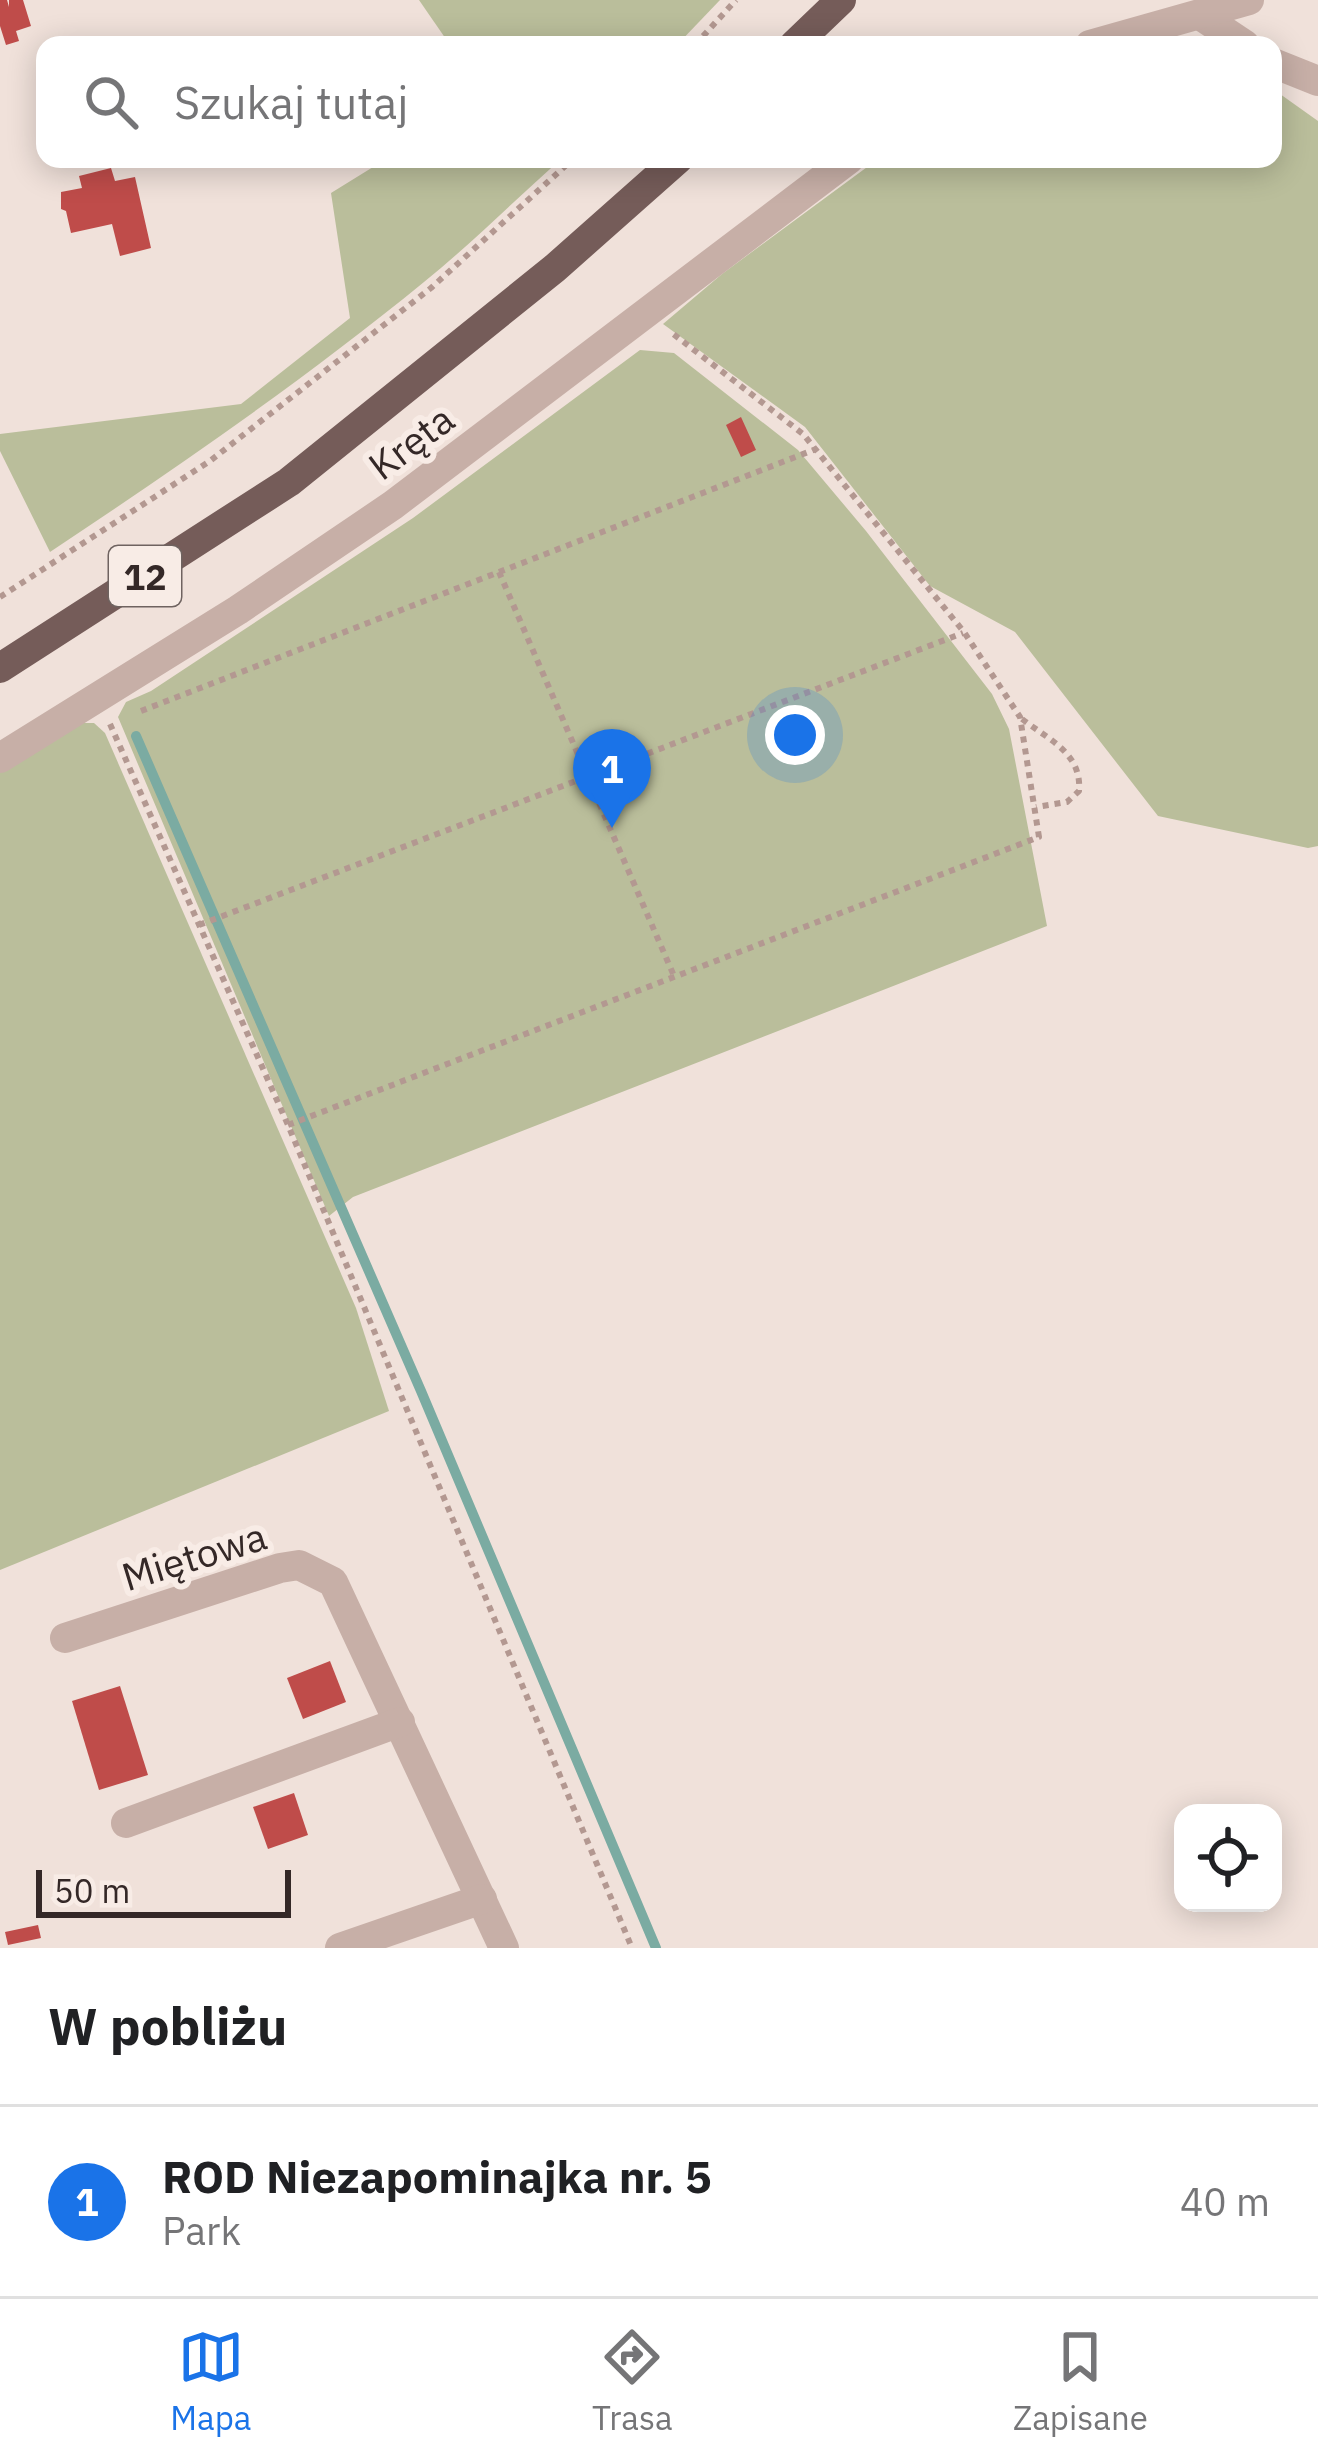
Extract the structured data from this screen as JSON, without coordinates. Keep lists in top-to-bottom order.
{
  "streets": {
    "main road": ["12"],
    "street": ["Kręta", "Miętowa"]
  },
  "scale_bar": "50 m",
  "page": {
    "search": "Szukaj tutaj",
    "pins": "1",
    "scale": "50 m",
    "heading": "W pobliżu",
    "list": [
      {
        "mark": "1",
        "name": "ROD Niezapominajka nr. 5",
        "note": "Park",
        "value": "40 m"
      }
    ],
    "nav": ["Mapa", "Trasa", "Zapisane"]
  }
}
